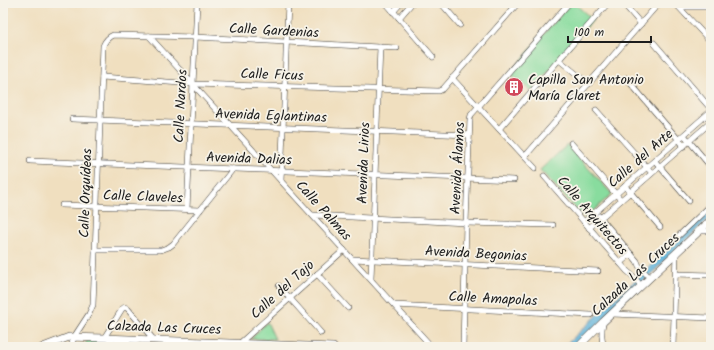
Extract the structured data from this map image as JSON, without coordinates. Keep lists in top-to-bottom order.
{
  "streets": {
    "street": [
      "Calle Gardenias",
      "Calle Ficus",
      "Calle Nardos",
      "Avenida Eglantinas",
      "Avenida Dalias",
      "Calle del Arte",
      "Avenida Lirios",
      "Avenida Álamos",
      "Calle Orquídeas",
      "Calle Claveles",
      "Calle Palmas",
      "Calle Arquitectos",
      "Avenida Begonias",
      "Calzada Las Cruces",
      "Calle del Tajo",
      "Calle Amapolas"
    ]
  },
  "crossings": [
    ["Calle Gardenias", "Calle Nardos"],
    ["Calle Gardenias", "Avenida Lirios"],
    ["Calle Gardenias", "Calle Orquídeas"],
    ["Calle Gardenias", "Calle Palmas"],
    ["Calle Ficus", "Calle Nardos"],
    ["Calle Ficus", "Avenida Lirios"],
    ["Calle Ficus", "Calle Orquídeas"],
    ["Calle Ficus", "Calle Palmas"],
    ["Calle Nardos", "Avenida Eglantinas"],
    ["Calle Nardos", "Avenida Dalias"],
    ["Calle Nardos", "Calle Claveles"],
    ["Calle Nardos", "Calle Palmas"],
    ["Avenida Eglantinas", "Avenida Lirios"],
    ["Avenida Eglantinas", "Avenida Álamos"],
    ["Avenida Eglantinas", "Calle Orquídeas"],
    ["Avenida Eglantinas", "Calle Palmas"],
    ["Avenida Dalias", "Avenida Lirios"],
    ["Avenida Dalias", "Avenida Álamos"],
    ["Avenida Dalias", "Calle Orquídeas"],
    ["Avenida Dalias", "Calle Palmas"],
    ["Calle del Arte", "Calle Arquitectos"],
    ["Avenida Lirios", "Calle Palmas"],
    ["Avenida Lirios", "Avenida Begonias"],
    ["Avenida Álamos", "Avenida Begonias"],
    ["Avenida Álamos", "Calle Amapolas"],
    ["Calle Orquídeas", "Calle Claveles"],
    ["Calle Orquídeas", "Calzada Las Cruces"],
    ["Calle Palmas", "Avenida Begonias"],
    ["Calle Palmas", "Calle del Tajo"],
    ["Calle Palmas", "Calle Amapolas"],
    ["Calle Arquitectos", "Calzada Las Cruces"],
    ["Calzada Las Cruces", "Calle del Tajo"]
  ],
  "places": {
    "building": ["Capilla San Antonio María Claret"]
  },
  "scale_bar": "100 m"
}
